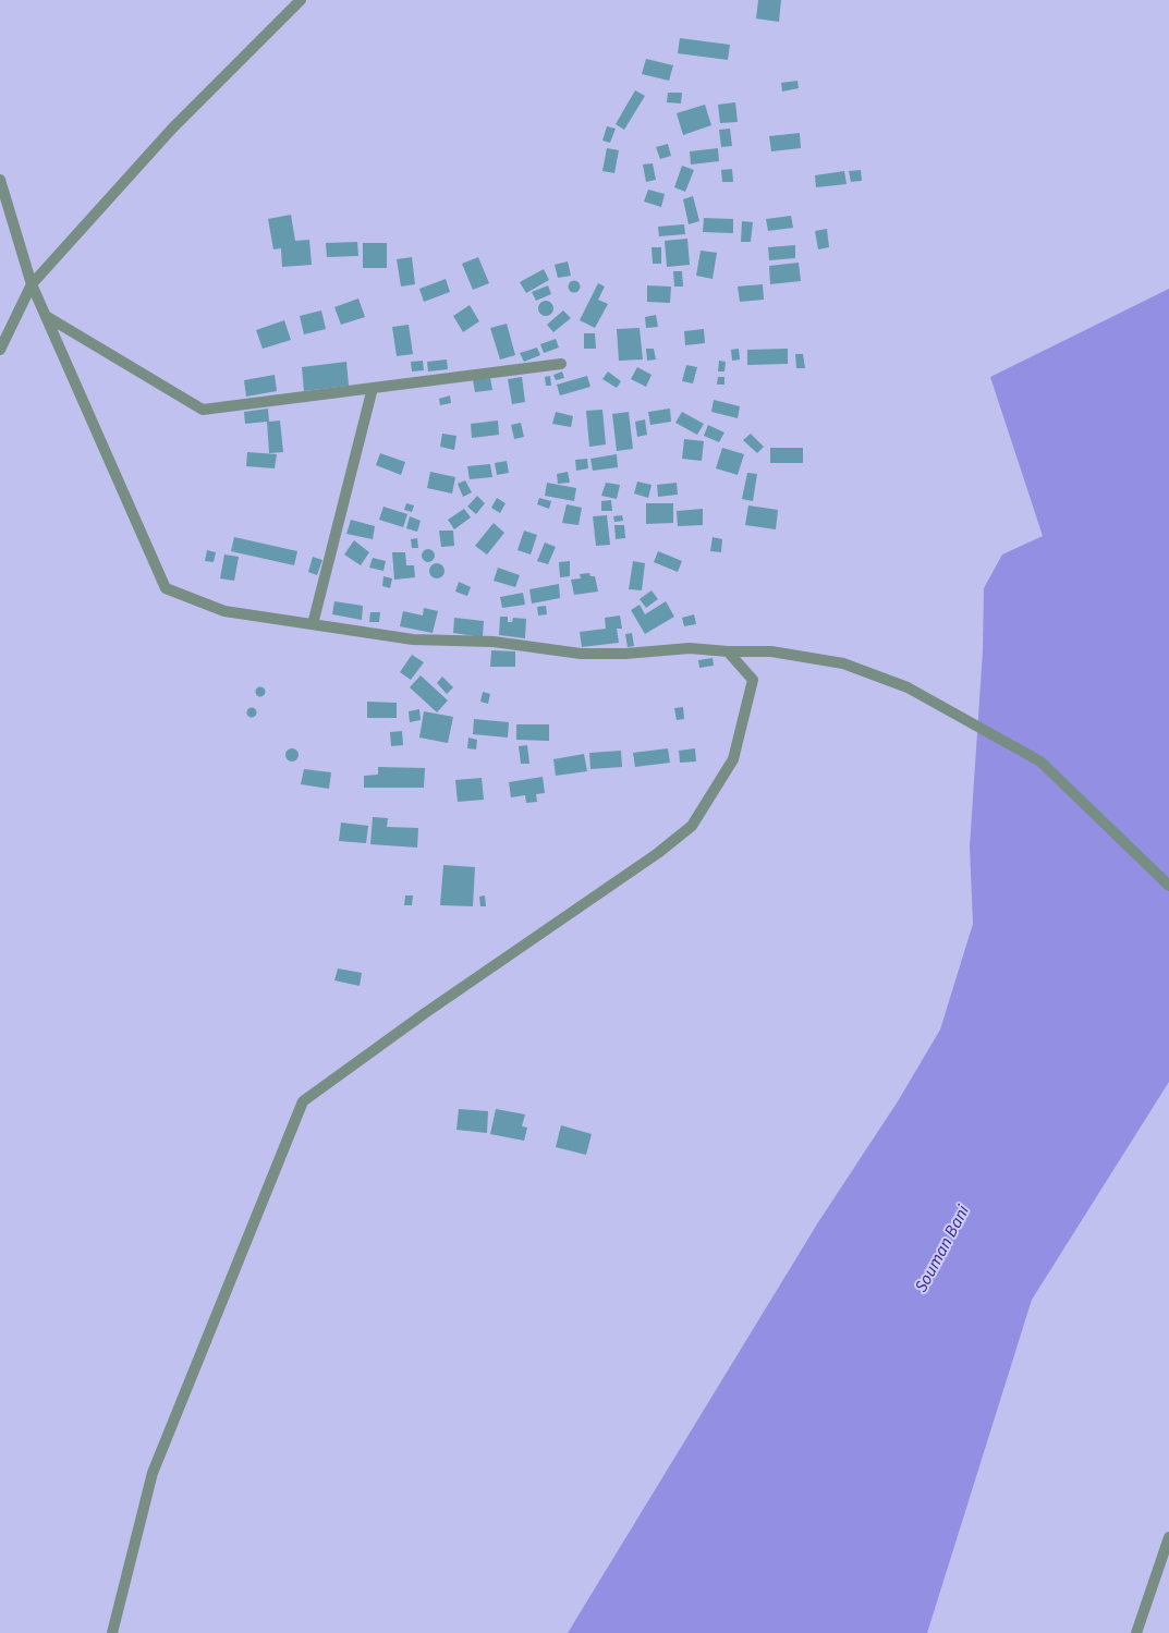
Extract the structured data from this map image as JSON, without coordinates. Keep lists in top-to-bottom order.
{
  "water": ["Souman Bani"]
}
